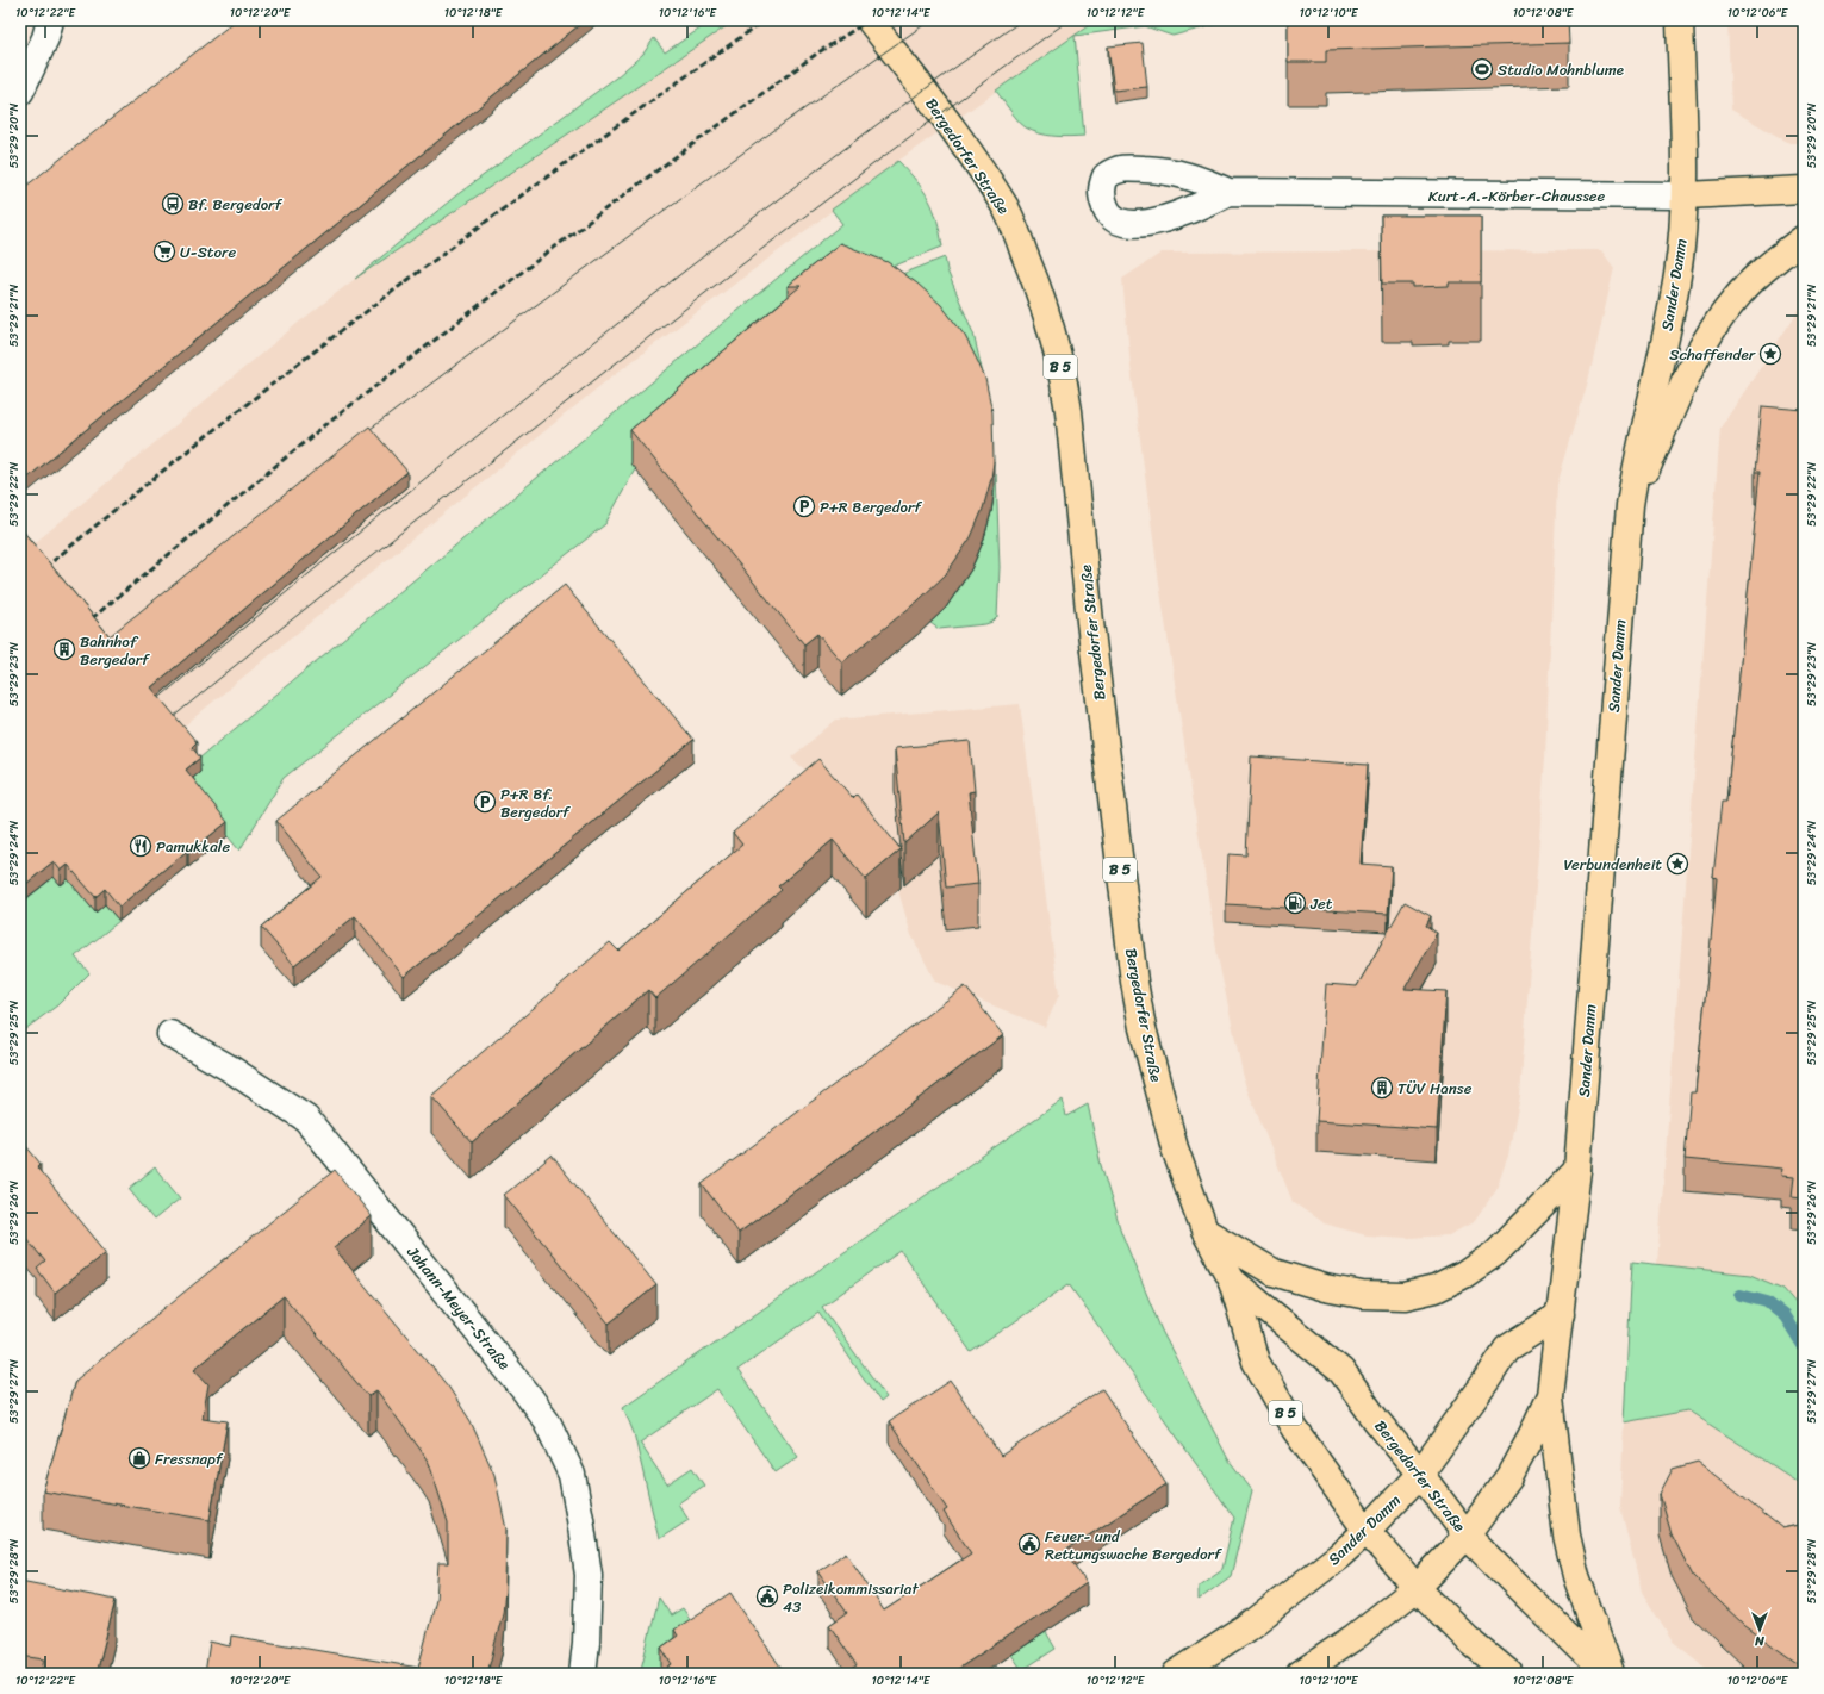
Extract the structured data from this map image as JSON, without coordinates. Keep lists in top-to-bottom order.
{
  "streets": {
    "main road": [
      "Bergedorfer Straße",
      "Kurt-A.-Körber-Chaussee",
      "Sander Damm",
      "B 5"
    ],
    "street": ["Johann-Meyer-Straße"]
  },
  "crossings": [
    ["Bergedorfer Straße", "Sander Damm"],
    ["Kurt-A.-Körber-Chaussee", "Sander Damm"]
  ],
  "places": {
    "sports": ["Studio Mohnblume"],
    "bus stop": ["Bf. Bergedorf"],
    "supermarket": ["U-Store"],
    "place": ["Schaffender", "Verbundenheit"],
    "parking": ["P+R Bergedorf", "P+R Bf. Bergedorf"],
    "building": ["Bahnhof Bergedorf", "TÜV Hanse"],
    "restaurant": ["Pamukkale"],
    "fuel station": ["Jet"],
    "shop": ["Fressnapf"],
    "public building": ["Feuer- und Rettungswache Bergedorf", "Polizeikommissariat 43"]
  },
  "north": "bottom",
  "coordinates": [
    "10°12'22\"E",
    "10°12'20\"E",
    "10°12'18\"E",
    "10°12'16\"E",
    "10°12'14\"E",
    "10°12'12\"E",
    "10°12'10\"E",
    "10°12'08\"E",
    "10°12'06\"E",
    "53°29'20\"N",
    "53°29'21\"N",
    "53°29'22\"N",
    "53°29'23\"N",
    "53°29'24\"N",
    "53°29'25\"N",
    "53°29'26\"N",
    "53°29'27\"N",
    "53°29'28\"N"
  ]
}
